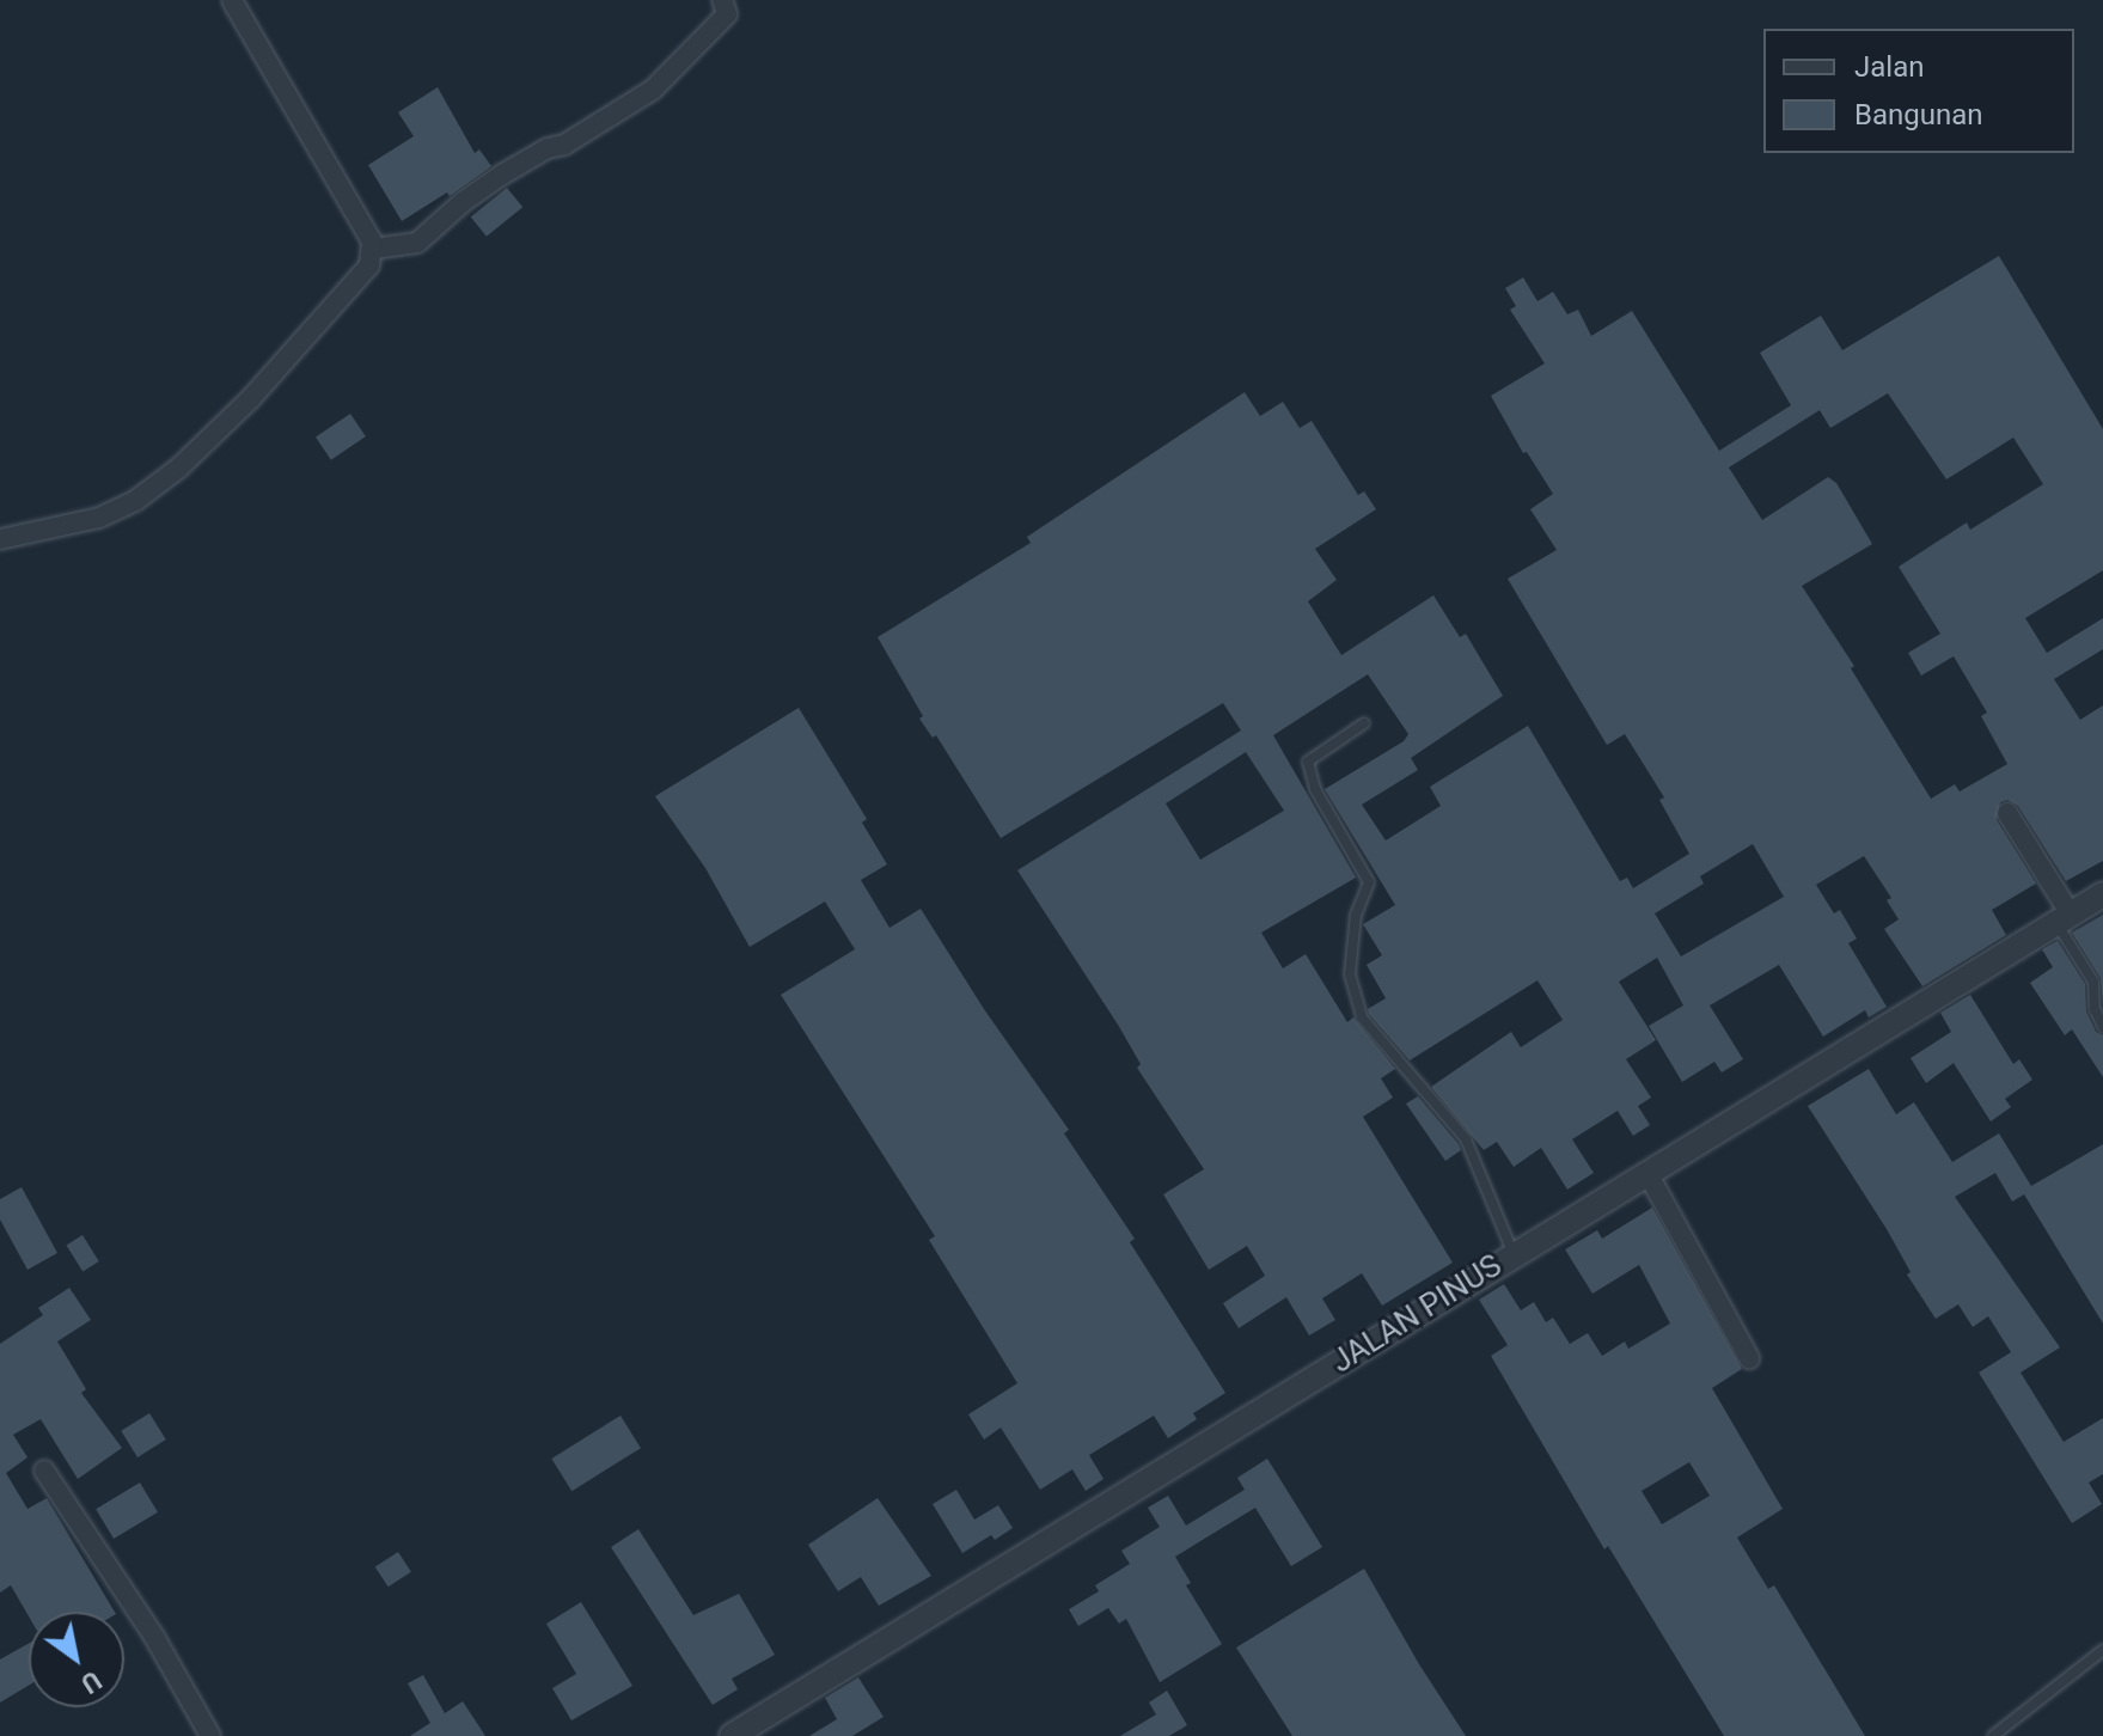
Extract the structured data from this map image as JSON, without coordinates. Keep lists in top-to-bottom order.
{
  "streets": {
    "street": ["JALAN PINUS"]
  },
  "legend": ["Jalan", "Bangunan"],
  "north": "bottom right"
}
